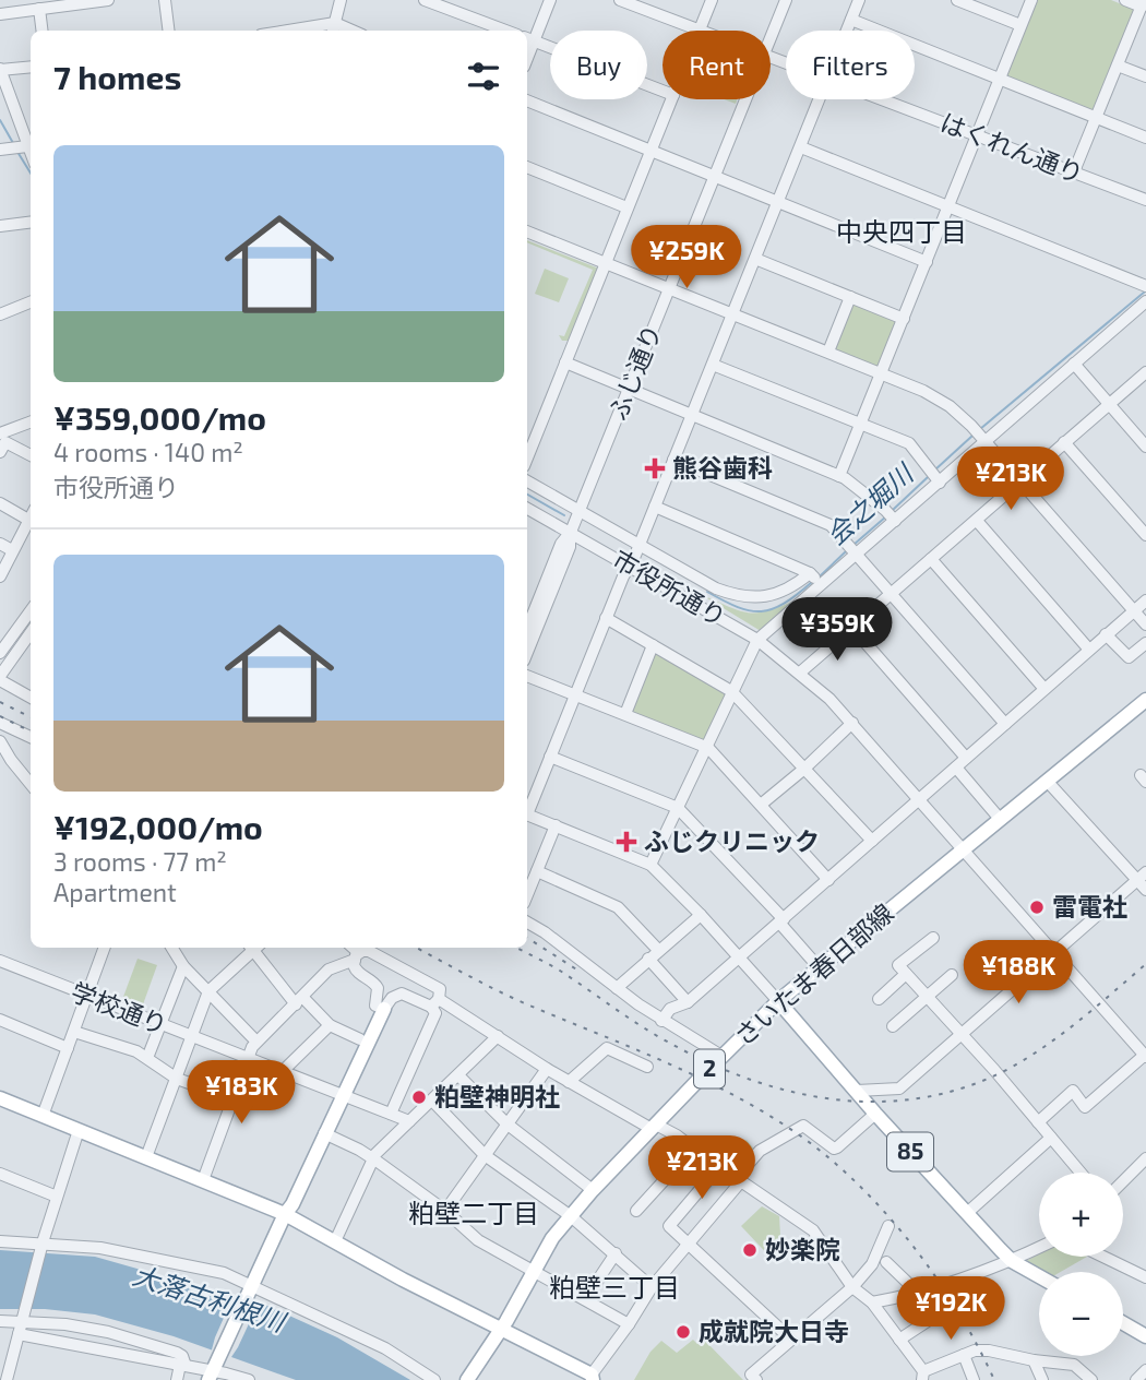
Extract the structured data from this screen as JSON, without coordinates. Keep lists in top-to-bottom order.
{
  "streets": {
    "main road": ["さいたま春日部線", "2", "85"],
    "street": [
      "はくれん通り",
      "ふじ通り",
      "市役所通り",
      "学校通り"
    ]
  },
  "crossings": [
    ["ふじ通り", "市役所通り"],
    ["市役所通り", "さいたま春日部線"],
    ["さいたま春日部線", "85"]
  ],
  "districts": ["中央四丁目", "粕壁二丁目", "粕壁三丁目"],
  "water": ["会之堀川", "大落古利根川"],
  "places": {
    "health": ["熊谷歯科", "ふじクリニック"],
    "other": [
      "雷電社",
      "粕壁神明社",
      "妙楽院",
      "成就院大日寺"
    ]
  },
  "page": {
    "chip": ["Buy", "Rent", "Filters"],
    "heading": "7 homes",
    "list": [
      {
        "name": "¥359,000/mo",
        "note": "4 rooms · 140 m² · 市役所通り"
      },
      {
        "name": "¥192,000/mo",
        "note": "3 rooms · 77 m² · Apartment"
      }
    ],
    "price": [
      "¥259K",
      "¥213K",
      "¥359K",
      "¥188K",
      "¥183K",
      "¥213K",
      "¥192K"
    ],
    "map_buttons": ["+", "−"]
  }
}
